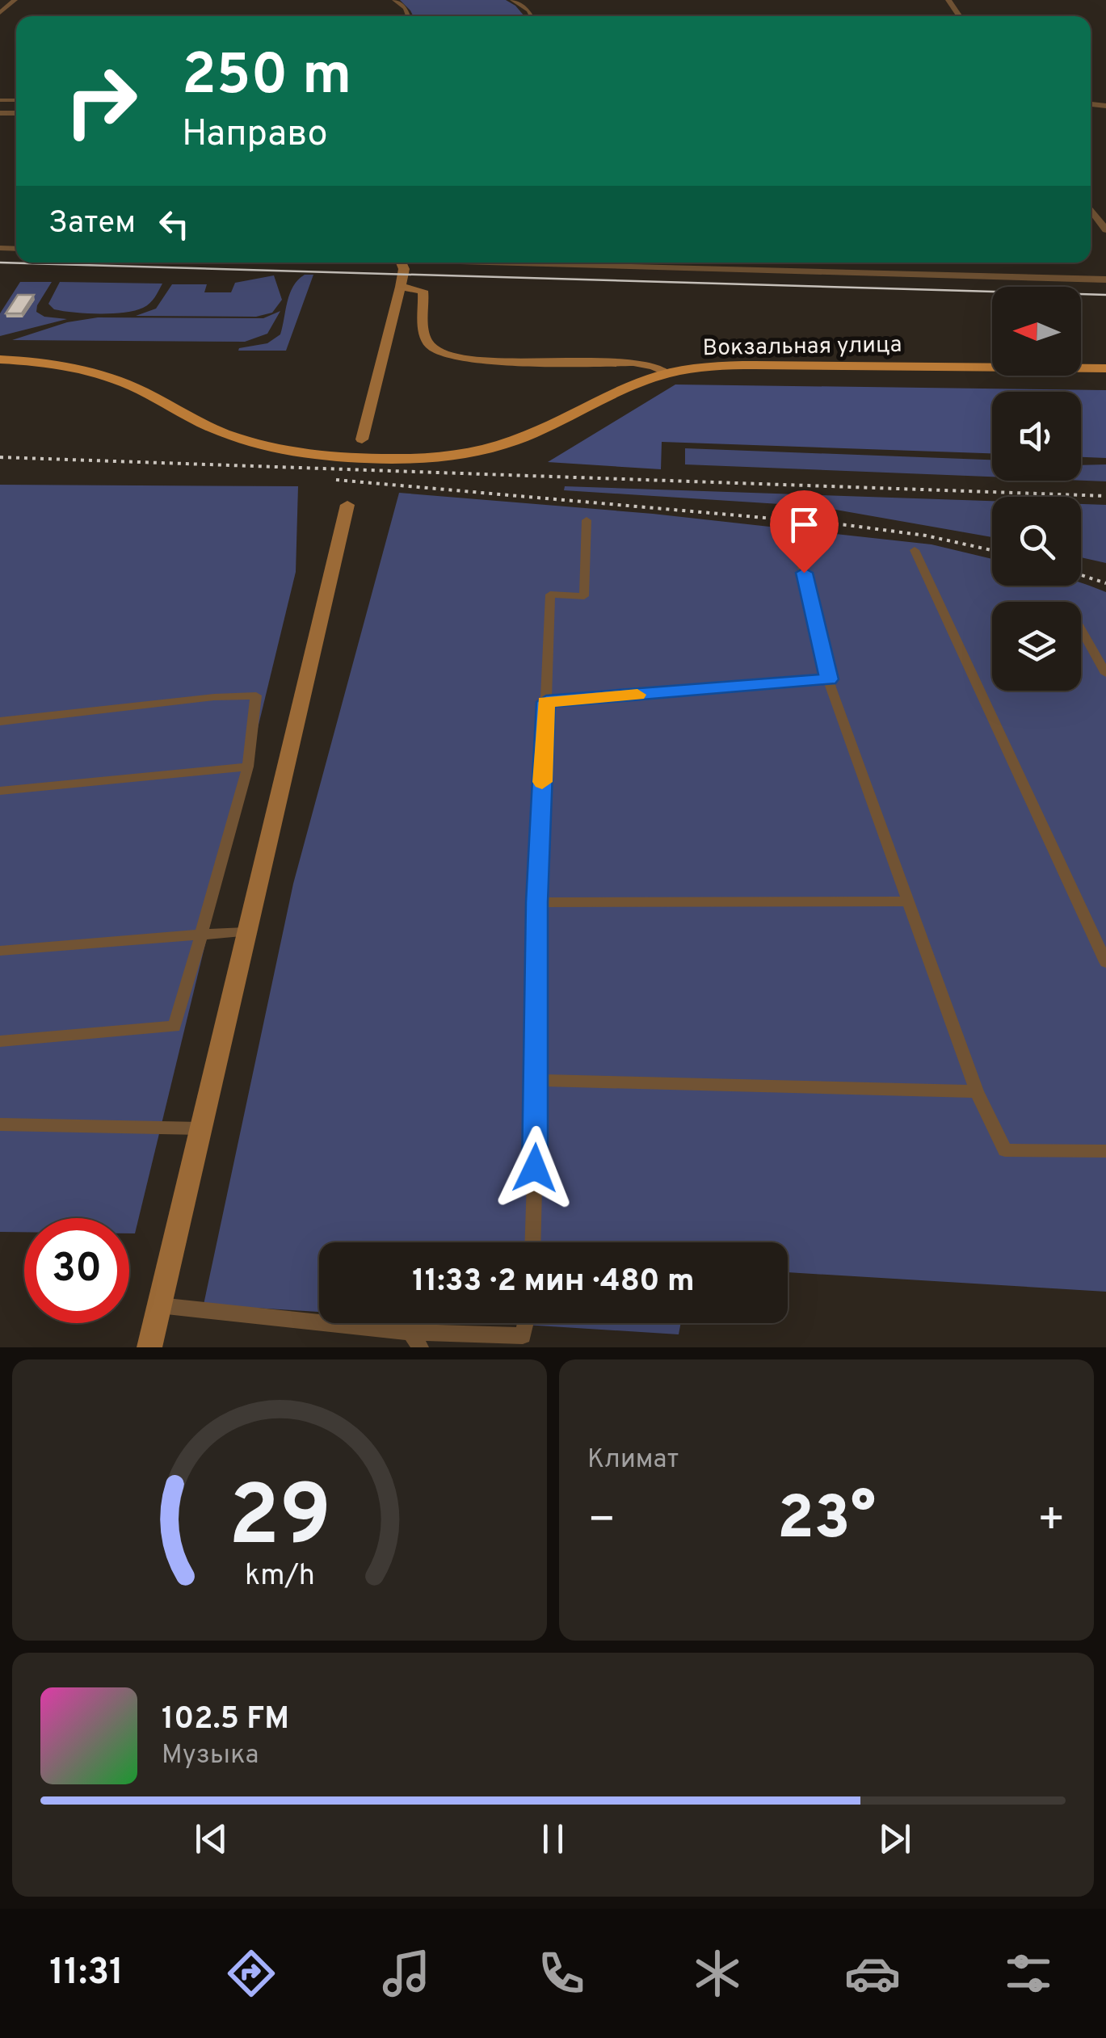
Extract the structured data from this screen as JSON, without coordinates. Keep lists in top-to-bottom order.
{
  "streets": {
    "main road": ["Вокзальная улица"]
  },
  "north": "left",
  "page": {
    "turn": ["250 m", "Направо"],
    "then": "Затем",
    "limit": "30",
    "trip": "11:33 · 2 мин · 480 m",
    "tile": "Климат",
    "heat": ["−", "23°", "+"],
    "song": ["102.5 FM", "Музыка"],
    "tabs": "11:31",
    "gauge": ["29", "km/h"]
  }
}
